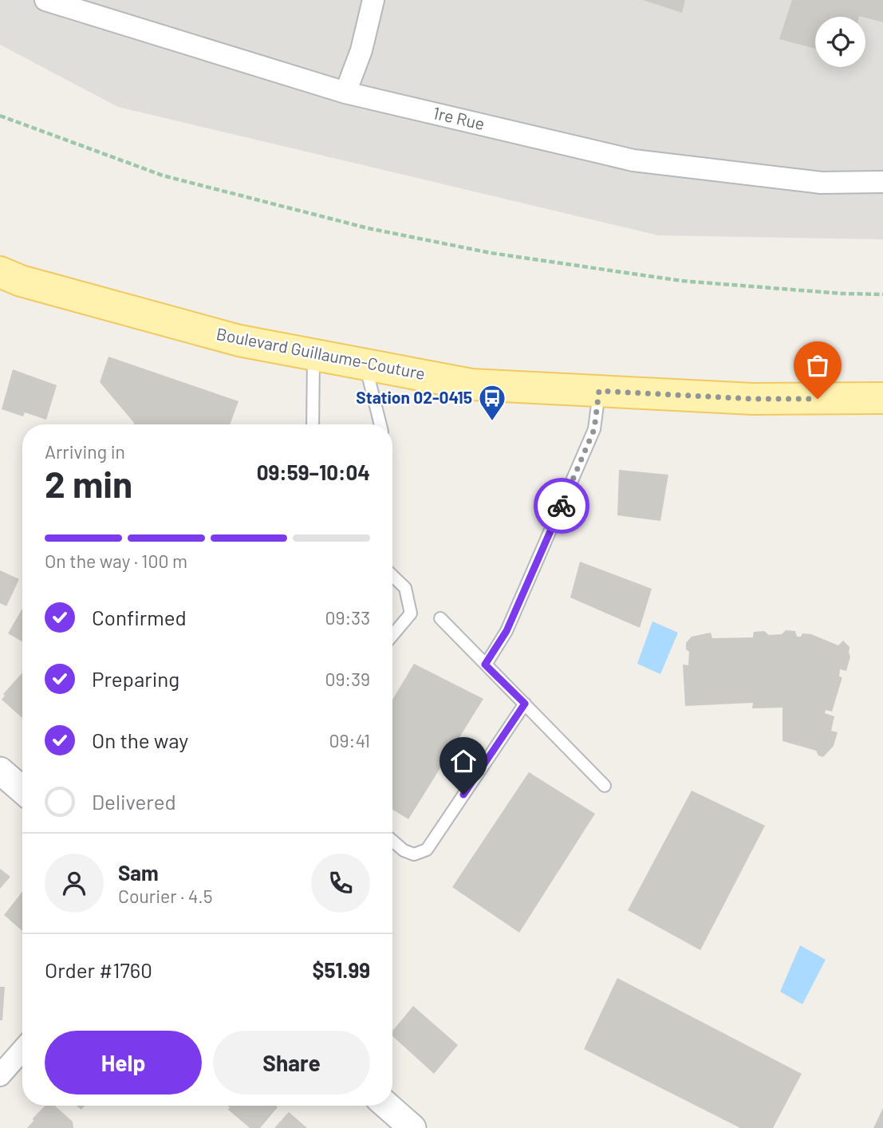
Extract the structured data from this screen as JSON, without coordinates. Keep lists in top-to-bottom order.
{
  "streets": {
    "main road": ["Boulevard Guillaume-Couture"],
    "street": ["1re Rue"]
  },
  "places": {
    "bus stop": ["Station 02-0415"]
  },
  "page": {
    "heading": ["2 min", "Arriving in", "09:59–10:04"],
    "panel": [
      "Sam",
      "Courier · 4.5",
      "Order #1760",
      "$51.99"
    ],
    "bar": "On the way · 100 m",
    "list": [
      ["Confirmed", "09:33"],
      ["Preparing", "09:39"],
      ["On the way", "09:41"],
      "Delivered"
    ],
    "buttons": ["Help", "Share"]
  }
}
